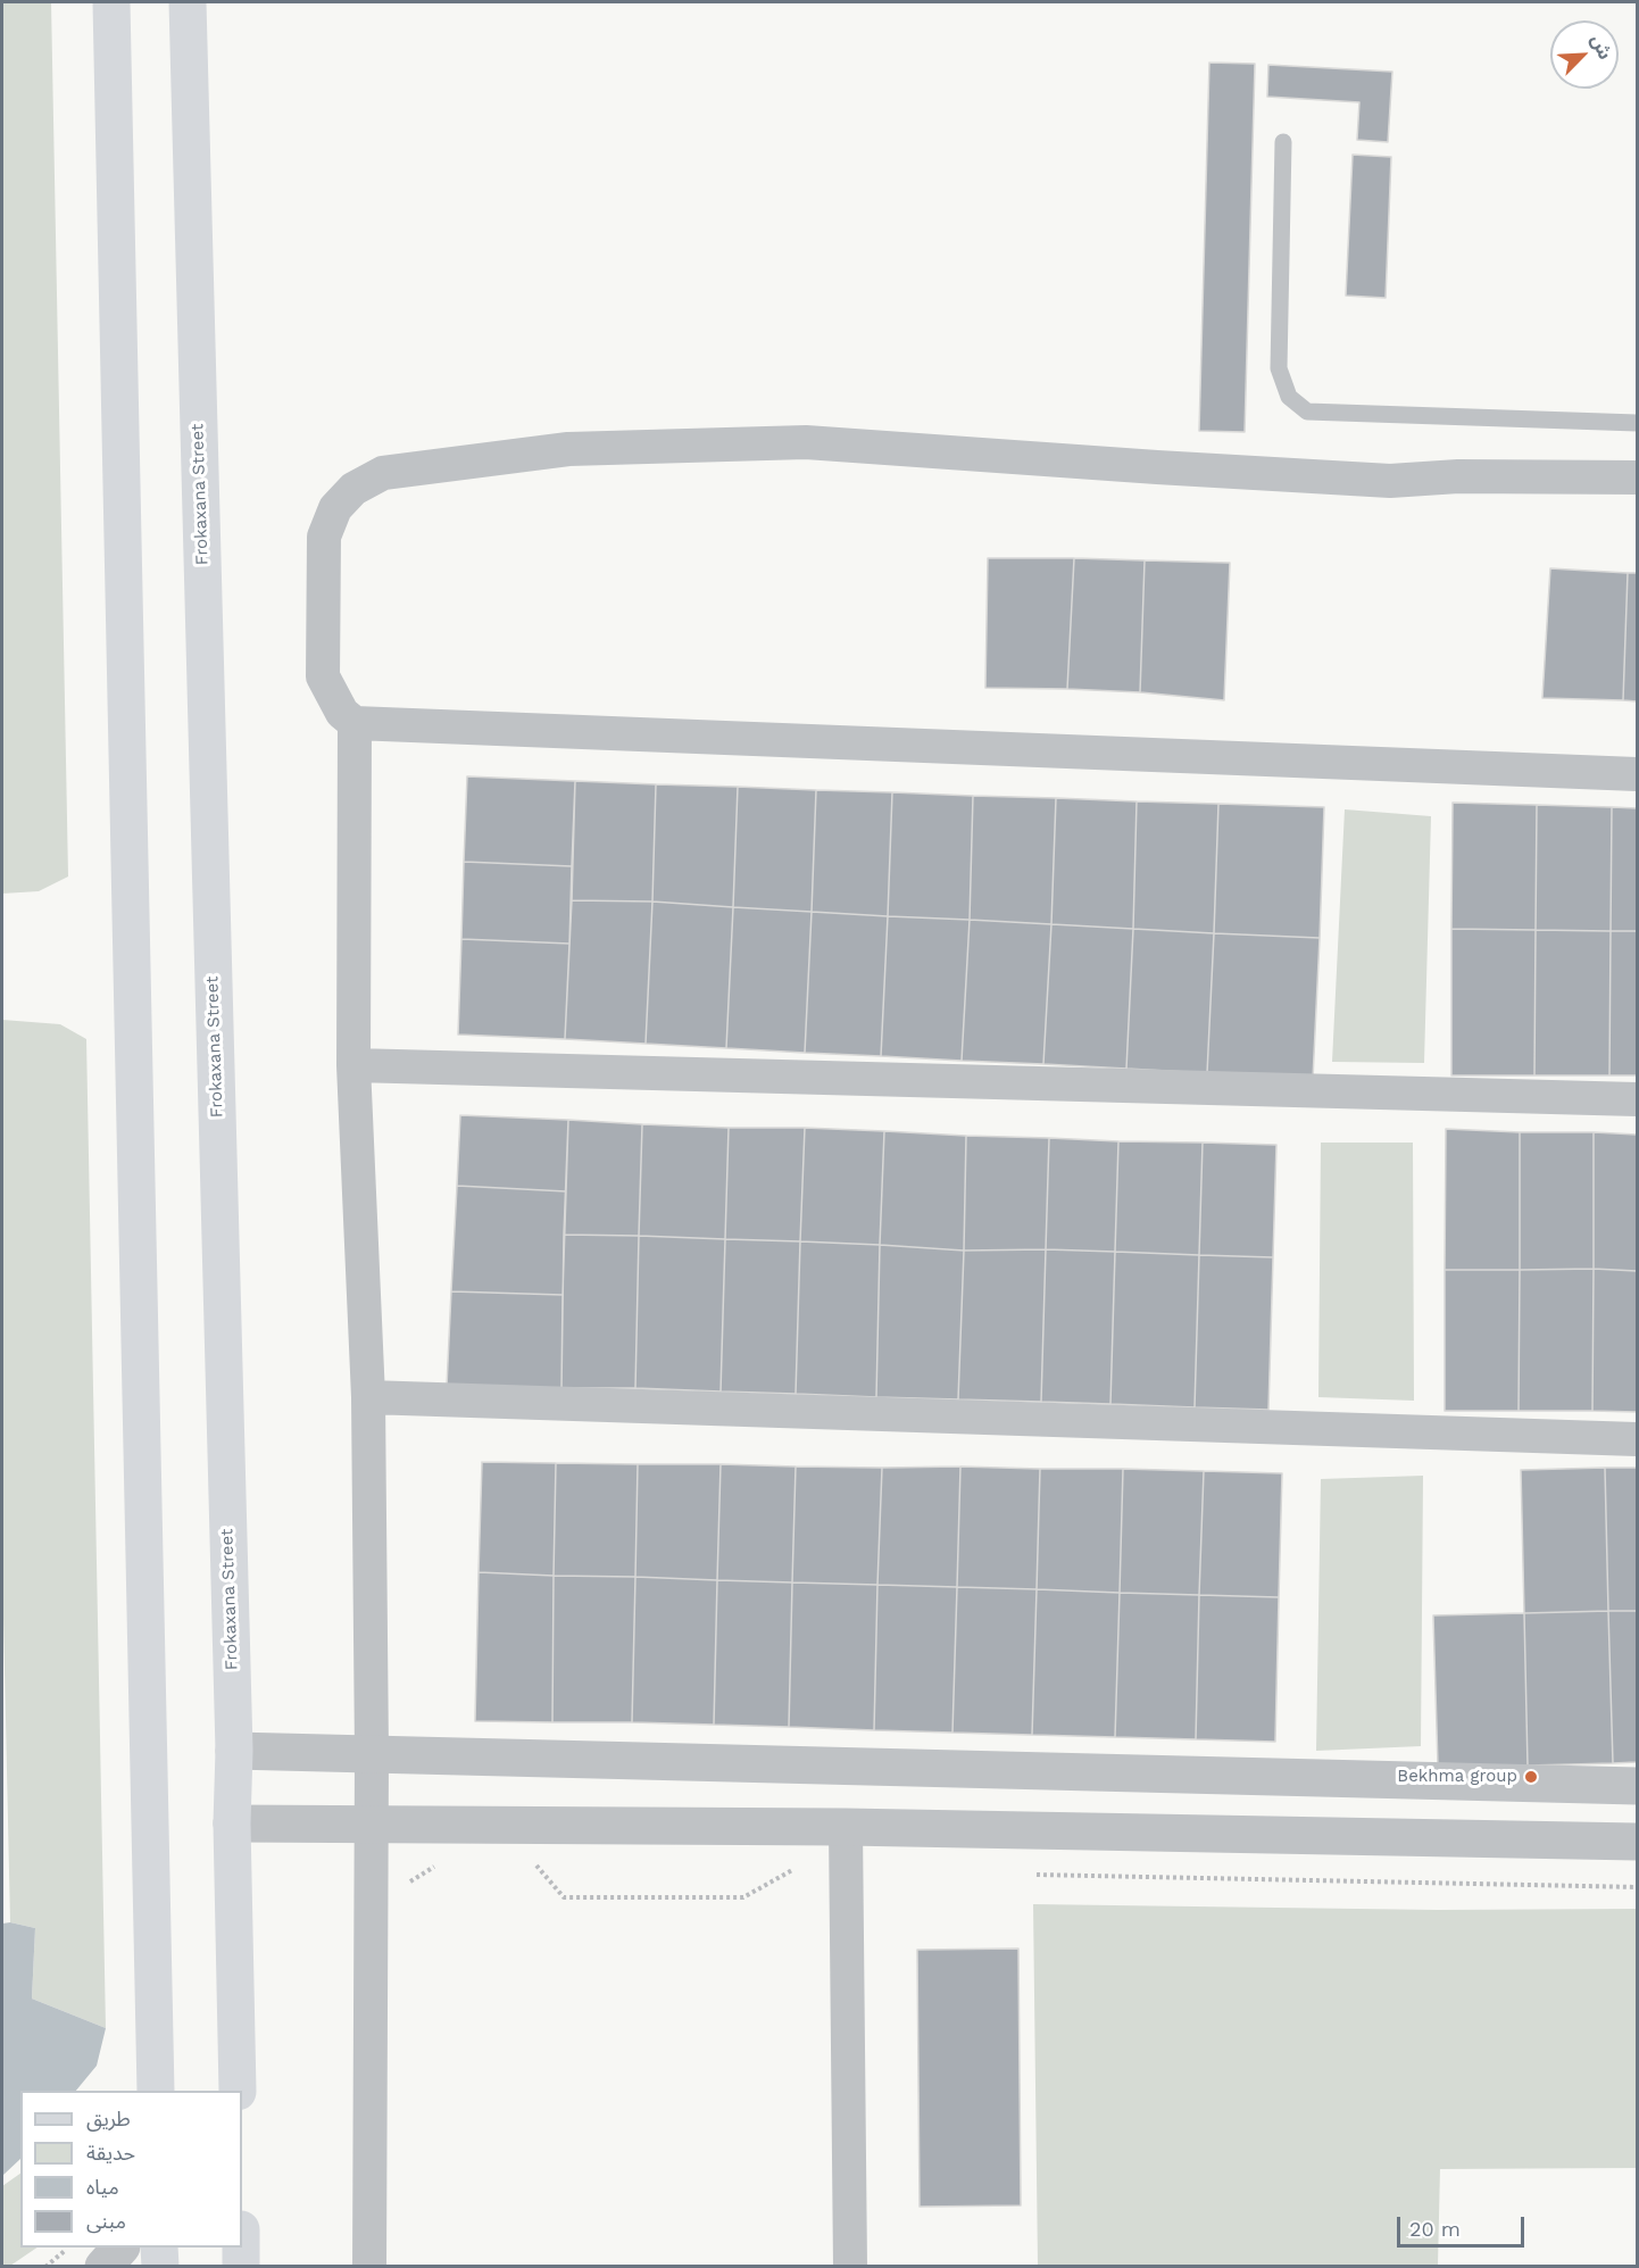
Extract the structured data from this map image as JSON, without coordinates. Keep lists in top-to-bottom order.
{
  "streets": {
    "main road": ["Frokaxana Street"]
  },
  "places": ["Bekhma group"],
  "legend": [
    "طريق",
    "حديقة",
    "مياه",
    "مبنى"
  ],
  "scale_bar": "20 m",
  "north": "top right"
}
